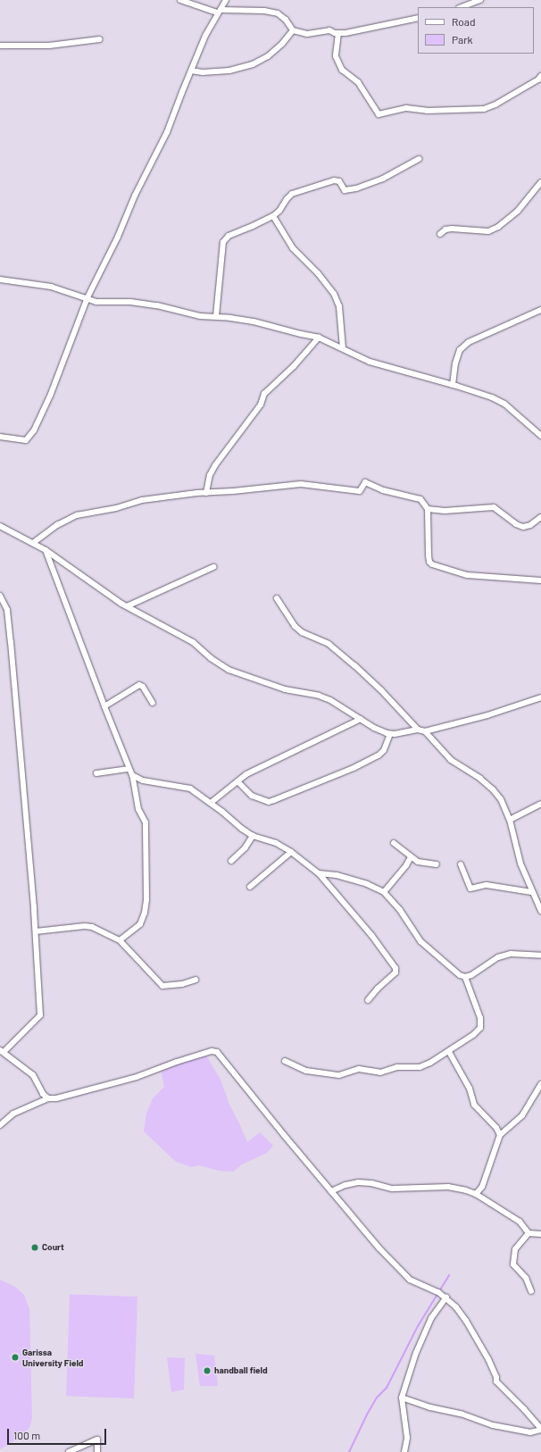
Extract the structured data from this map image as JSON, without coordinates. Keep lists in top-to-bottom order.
{
  "places": ["Court", "Garissa University Field", "handball field"],
  "legend": ["Road", "Park"],
  "scale_bar": "100 m"
}
